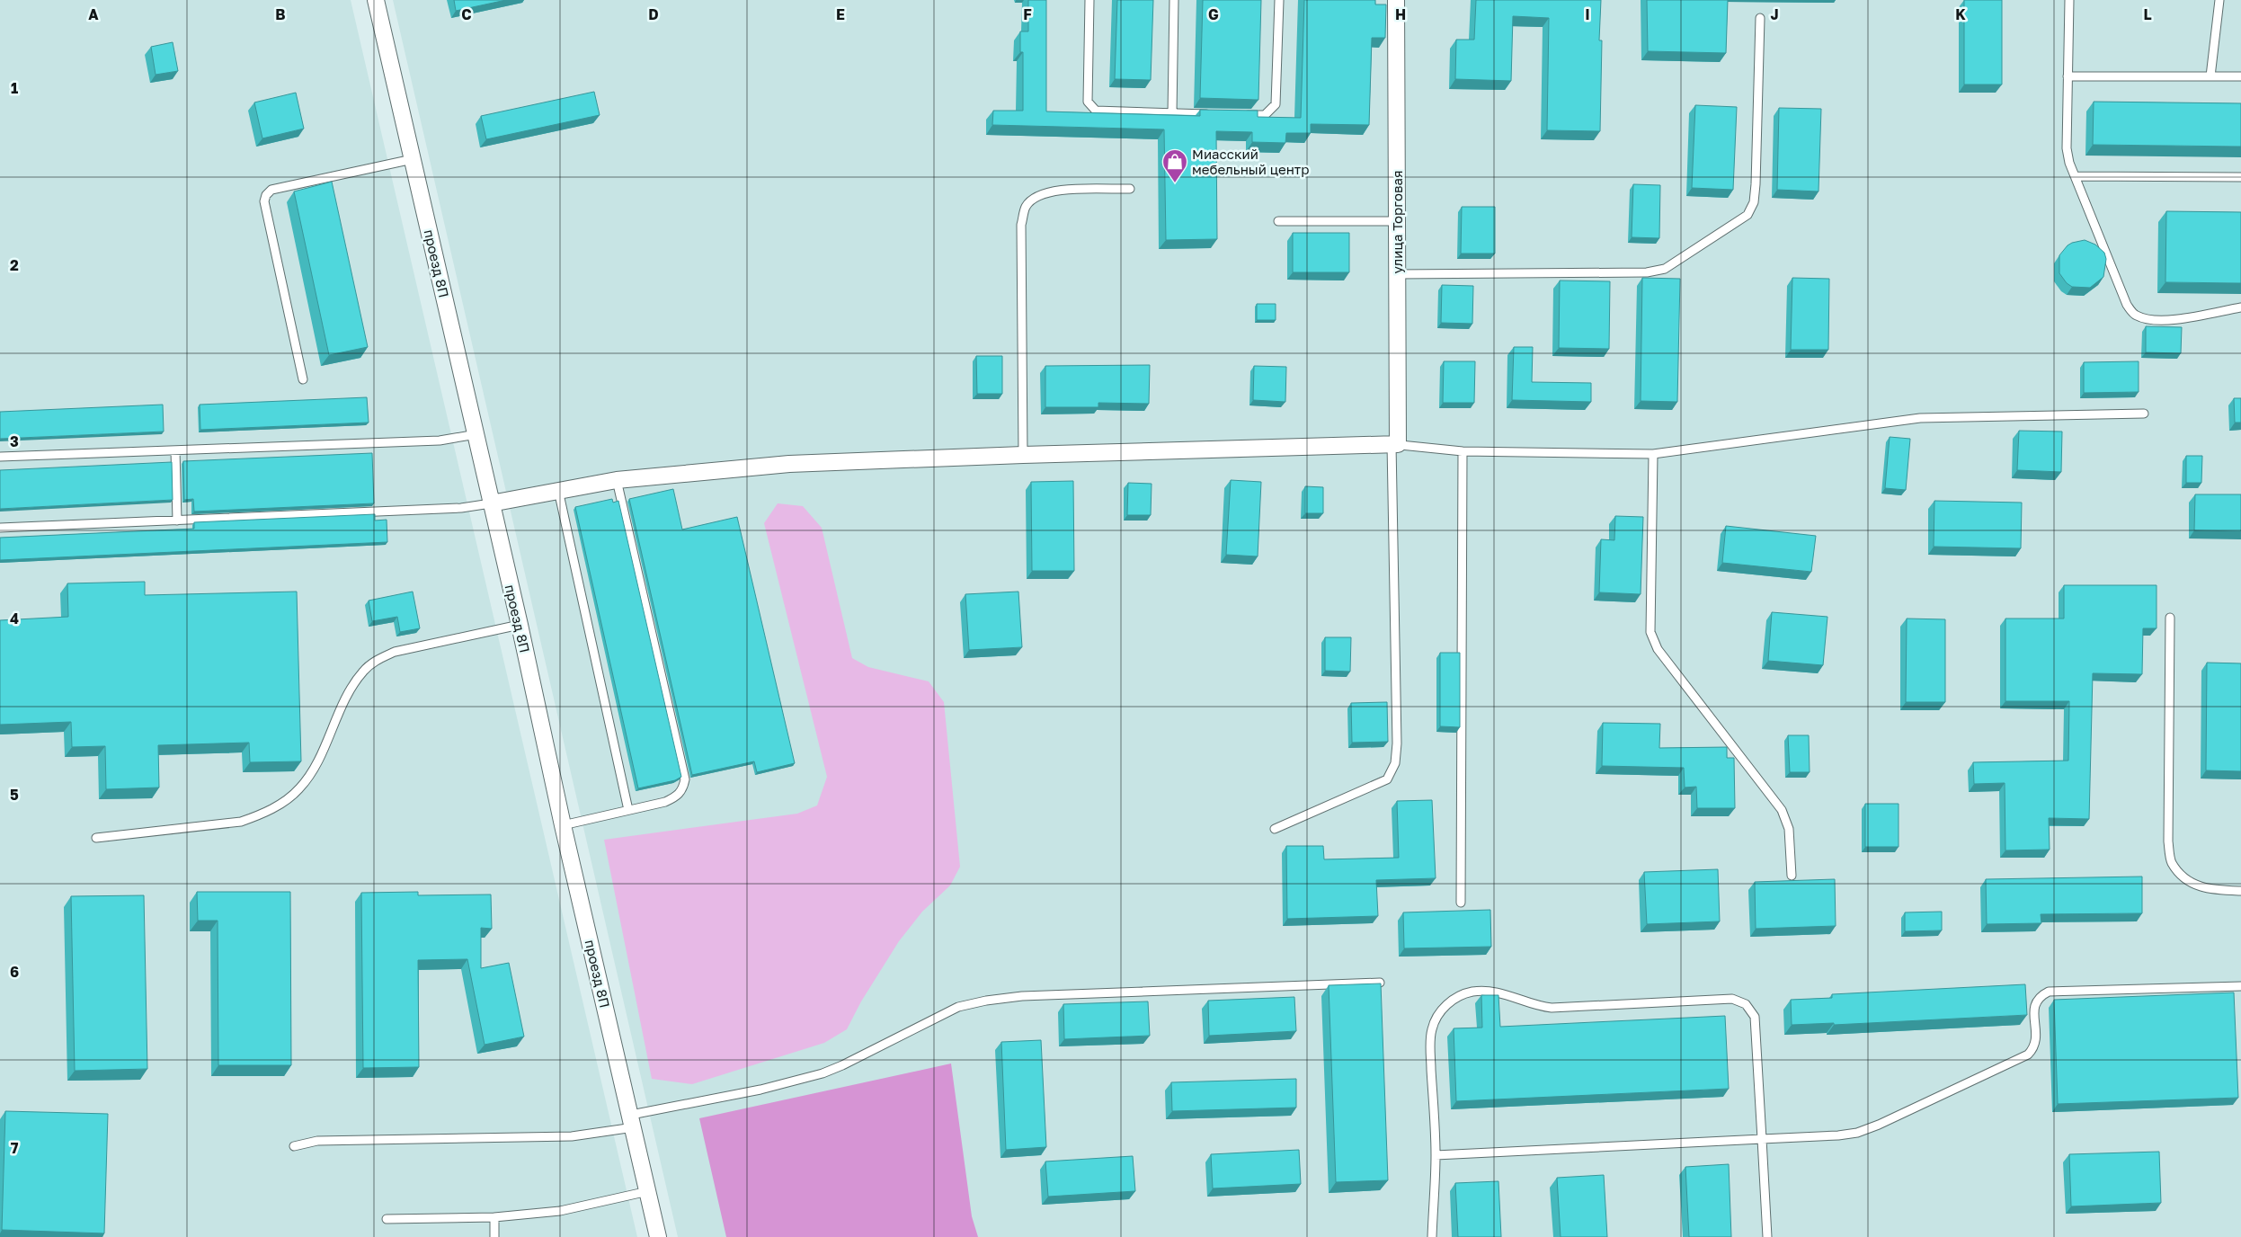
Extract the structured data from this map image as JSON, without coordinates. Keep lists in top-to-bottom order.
{
  "streets": {
    "street": ["улица Торговая", "проезд 8П"]
  },
  "places": {
    "shop": ["Миасский мебельный центр"]
  },
  "grid": {
    "columns": [
      "A",
      "B",
      "C",
      "D",
      "E",
      "F",
      "G",
      "H",
      "I",
      "J",
      "K",
      "L"
    ],
    "rows": [
      "1",
      "2",
      "3",
      "4",
      "5",
      "6",
      "7"
    ]
  }
}
